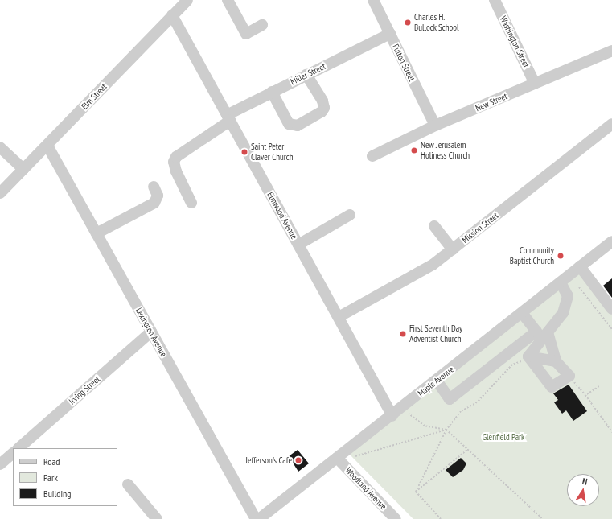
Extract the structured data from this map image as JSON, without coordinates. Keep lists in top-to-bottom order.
{
  "streets": {
    "street": [
      "Washington Street",
      "Fulton Street",
      "Miller Street",
      "Elm Street",
      "New Street",
      "Elmwood Avenue",
      "Mission Street",
      "Lexington Avenue",
      "Maple Avenue",
      "Irving Street",
      "Woodland Avenue"
    ]
  },
  "crossings": [
    ["Washington Street", "New Street"],
    ["Fulton Street", "Miller Street"],
    ["Fulton Street", "New Street"],
    ["Miller Street", "Elmwood Avenue"],
    ["Elm Street", "Elmwood Avenue"],
    ["Elm Street", "Lexington Avenue"],
    ["Elmwood Avenue", "Mission Street"],
    ["Elmwood Avenue", "Maple Avenue"],
    ["Lexington Avenue", "Irving Street"],
    ["Maple Avenue", "Woodland Avenue"]
  ],
  "parks": ["Glenfield Park"],
  "places": [
    "Charles H. Bullock School",
    "New Jerusalem Holiness Church",
    "Saint Peter Claver Church",
    "Community Baptist Church",
    "First Seventh Day Adventist Church",
    "Jefferson's Cafe"
  ],
  "legend": ["Road", "Park", "Building"],
  "north": "top"
}
